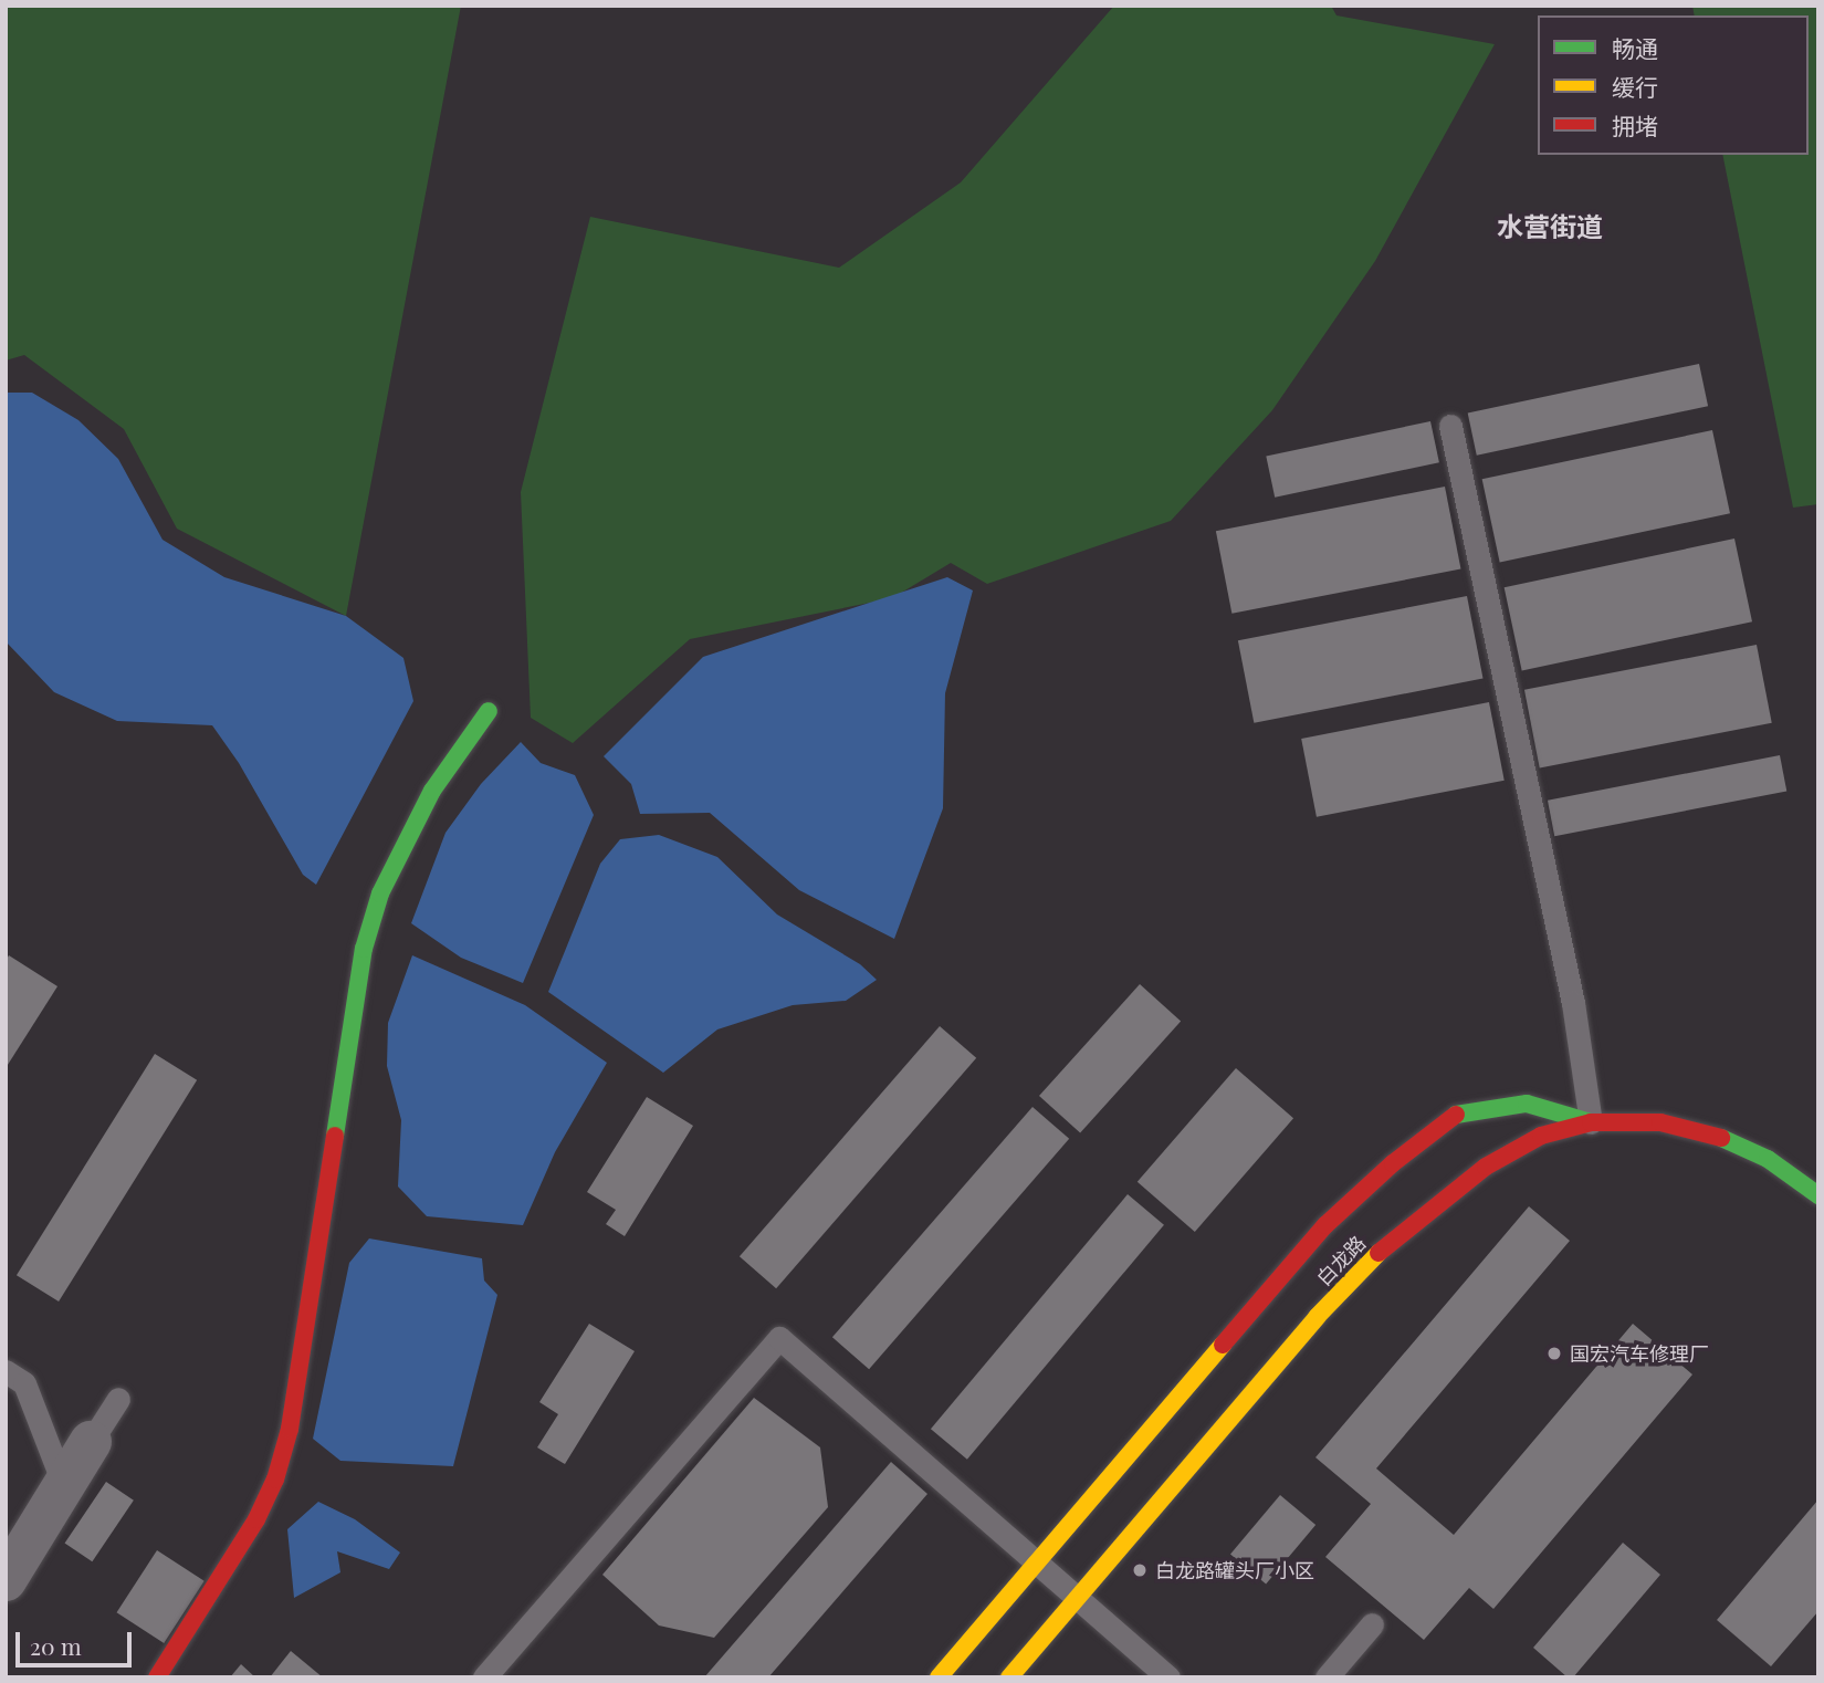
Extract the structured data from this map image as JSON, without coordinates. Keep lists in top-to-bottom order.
{
  "streets": {
    "street": ["白龙路"]
  },
  "districts": ["水营街道"],
  "places": ["国宏汽车修理厂", "白龙路罐头厂小区"],
  "legend": ["畅通", "缓行", "拥堵"],
  "scale_bar": "20 m"
}
